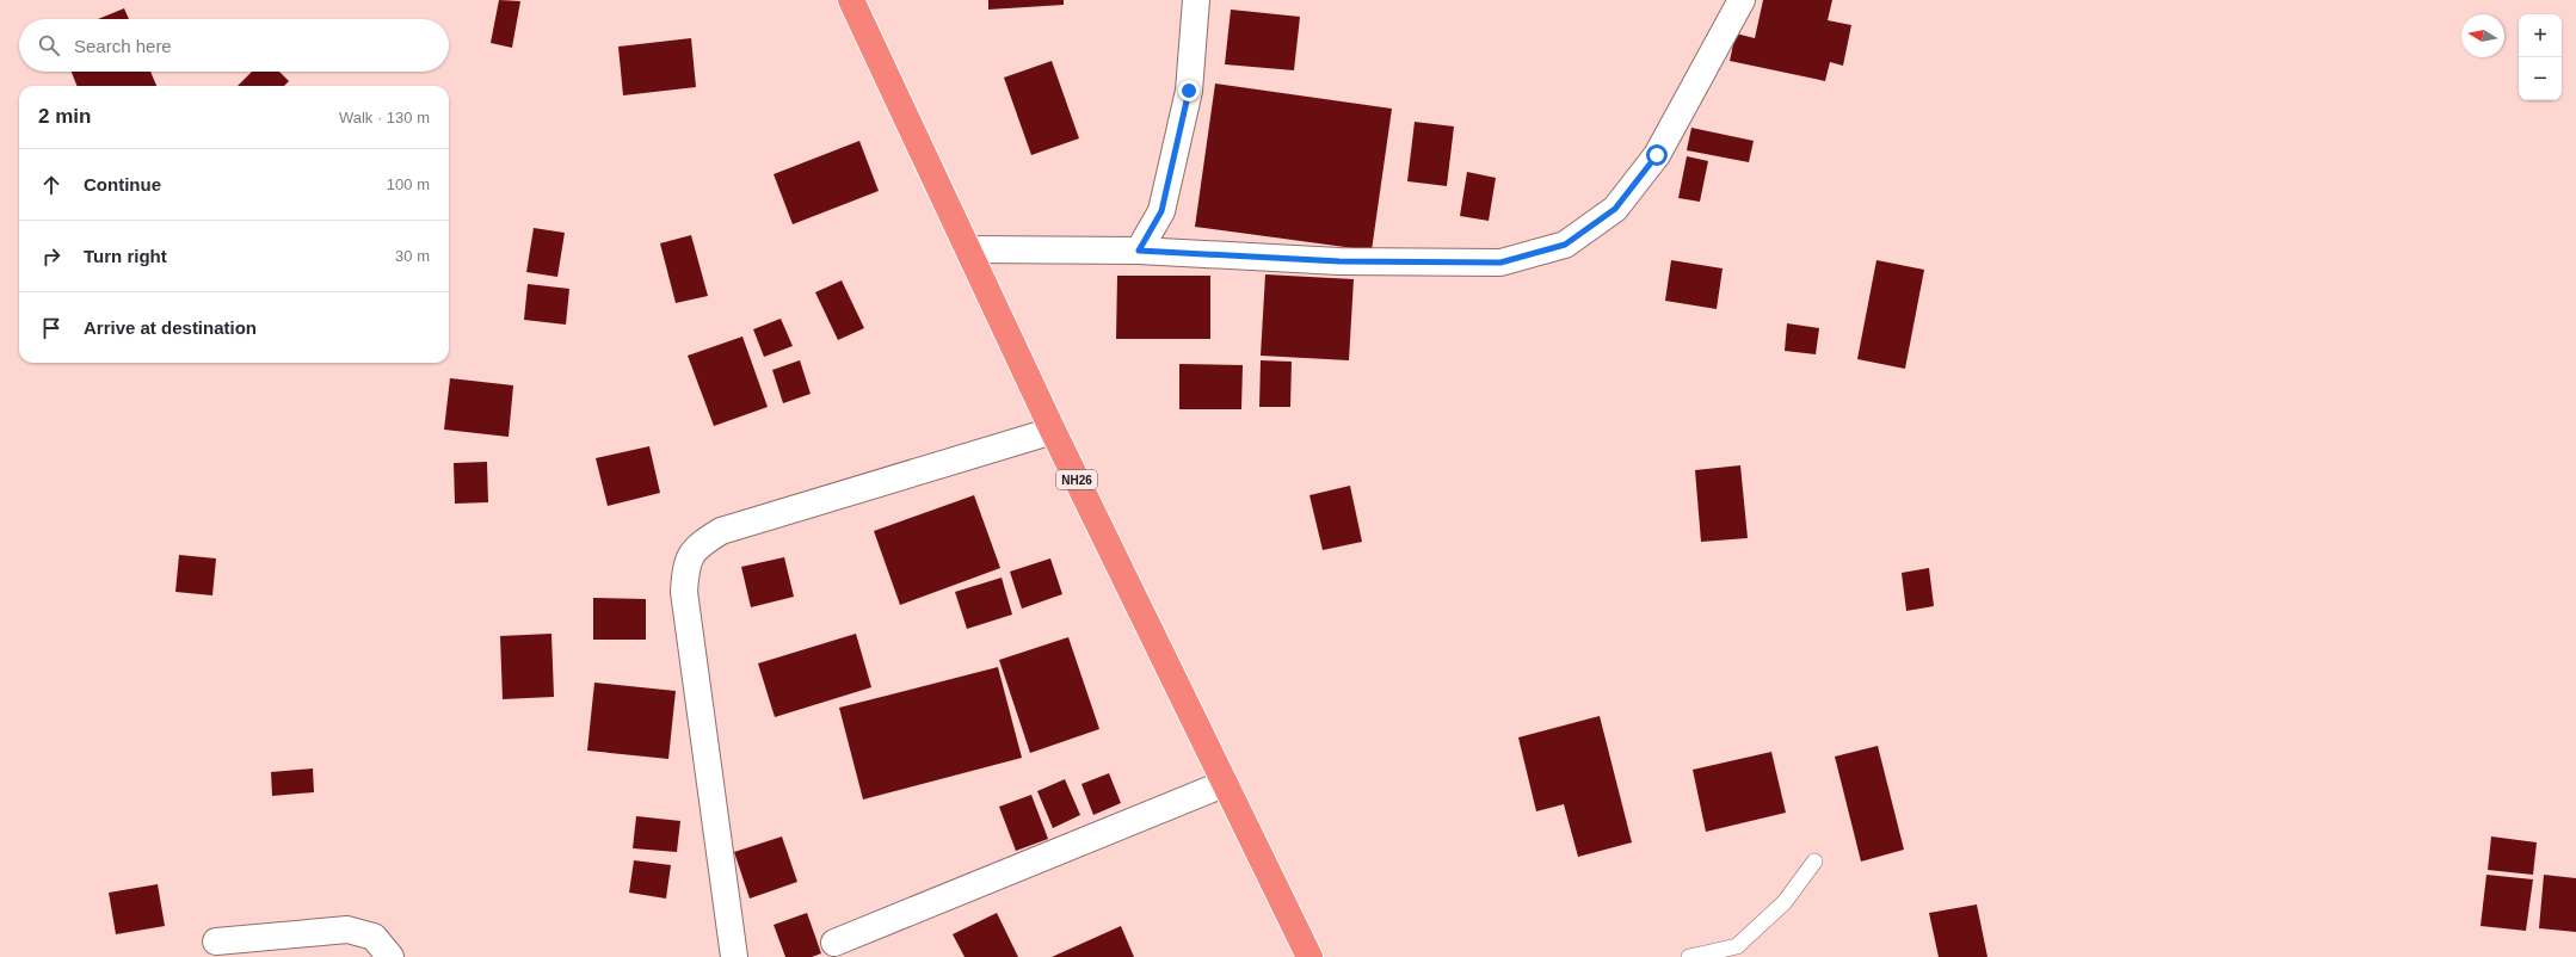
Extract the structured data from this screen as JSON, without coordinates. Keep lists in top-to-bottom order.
{
  "streets": {
    "highway": ["NH26"]
  },
  "north": "left",
  "page": {
    "map_buttons": ["+", "−"],
    "search": "Search here",
    "heading": ["2 min", "Walk · 130 m"],
    "list": [
      ["Continue", "100 m"],
      ["Turn right", "30 m"],
      "Arrive at destination"
    ]
  }
}
